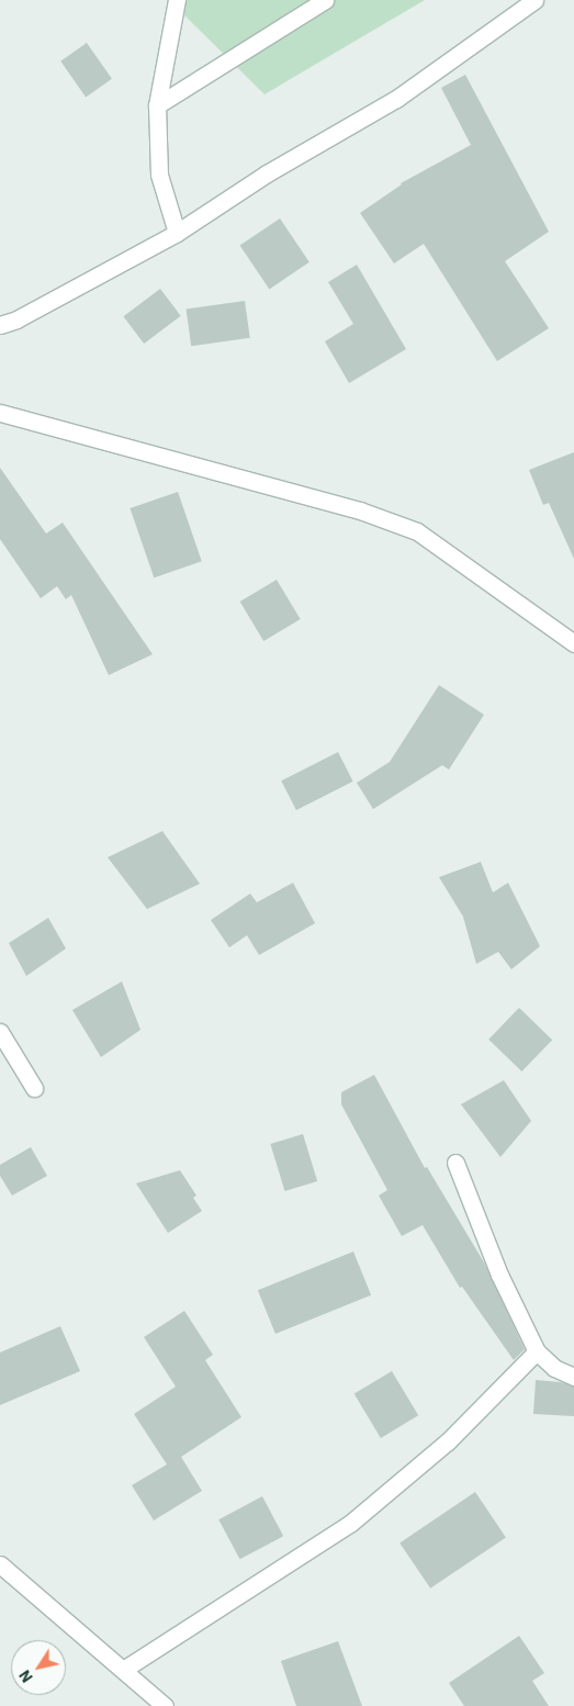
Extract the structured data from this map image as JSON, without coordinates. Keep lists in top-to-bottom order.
{
  "north": "bottom left"
}
